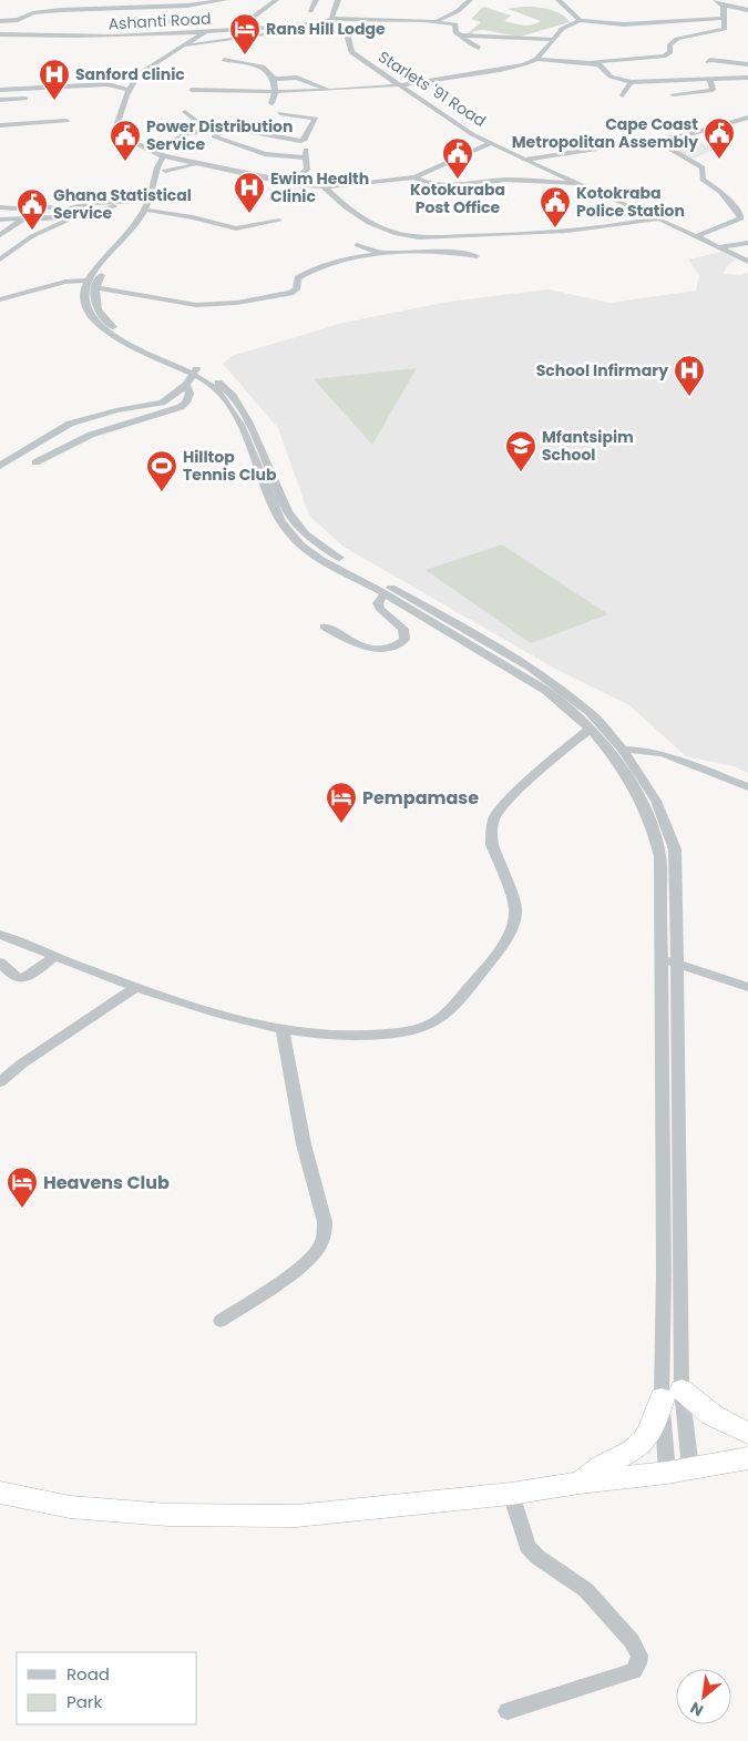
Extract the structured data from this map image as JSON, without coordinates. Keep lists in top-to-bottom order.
{
  "streets": {
    "street": ["Ashanti Road", "Starlets '91 Road"]
  },
  "crossings": [
    ["Ashanti Road", "Starlets '91 Road"]
  ],
  "places": {
    "hotel": ["Rans Hill Lodge", "Pempamase", "Heavens Club"],
    "hospital": ["Sanford clinic", "Ewim Health Clinic", "School Infirmary"],
    "public building": [
      "Cape Coast Metropolitan Assembly",
      "Power Distribution Service",
      "Kotokuraba Post Office",
      "Kotokraba Police Station",
      "Ghana Statistical Service"
    ],
    "school or university": ["Mfantsipim School"],
    "sports": ["Hilltop Tennis Club"]
  },
  "legend": ["Road", "Park"],
  "north": "bottom left"
}
